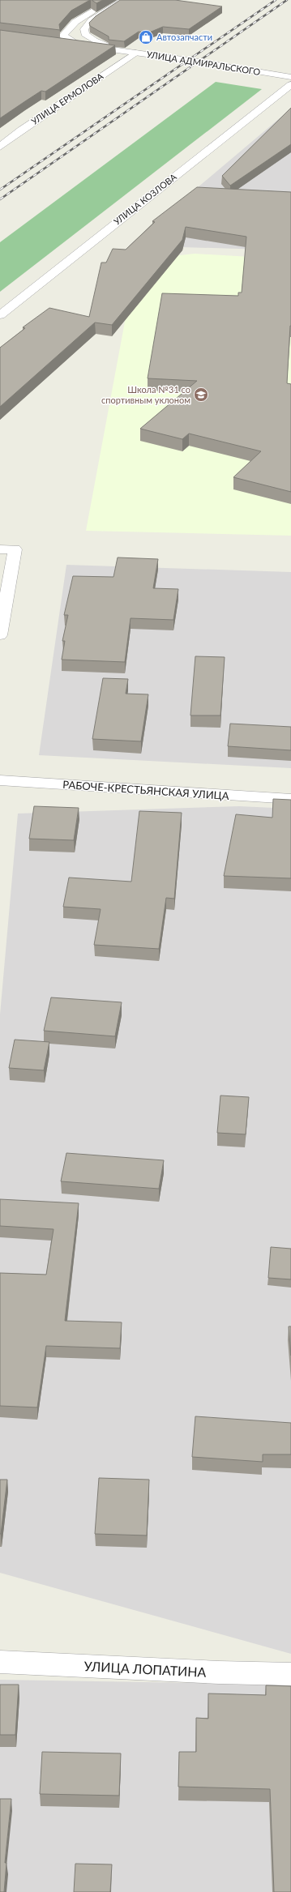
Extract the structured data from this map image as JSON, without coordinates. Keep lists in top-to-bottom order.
{
  "streets": {
    "street": [
      "УЛИЦА АДМИРАЛЬСКОГО",
      "УЛИЦА ЕРМОЛОВА",
      "УЛИЦА КОЗЛОВА",
      "РАБОЧЕ-КРЕСТЬЯНСКАЯ УЛИЦА",
      "УЛИЦА ЛОПАТИНА"
    ]
  },
  "crossings": [
    ["УЛИЦА АДМИРАЛЬСКОГО", "УЛИЦА ЕРМОЛОВА"]
  ],
  "places": {
    "shop": ["Автозапчасти"],
    "school or university": ["Школа №31 со спортивным уклоном"]
  }
}
